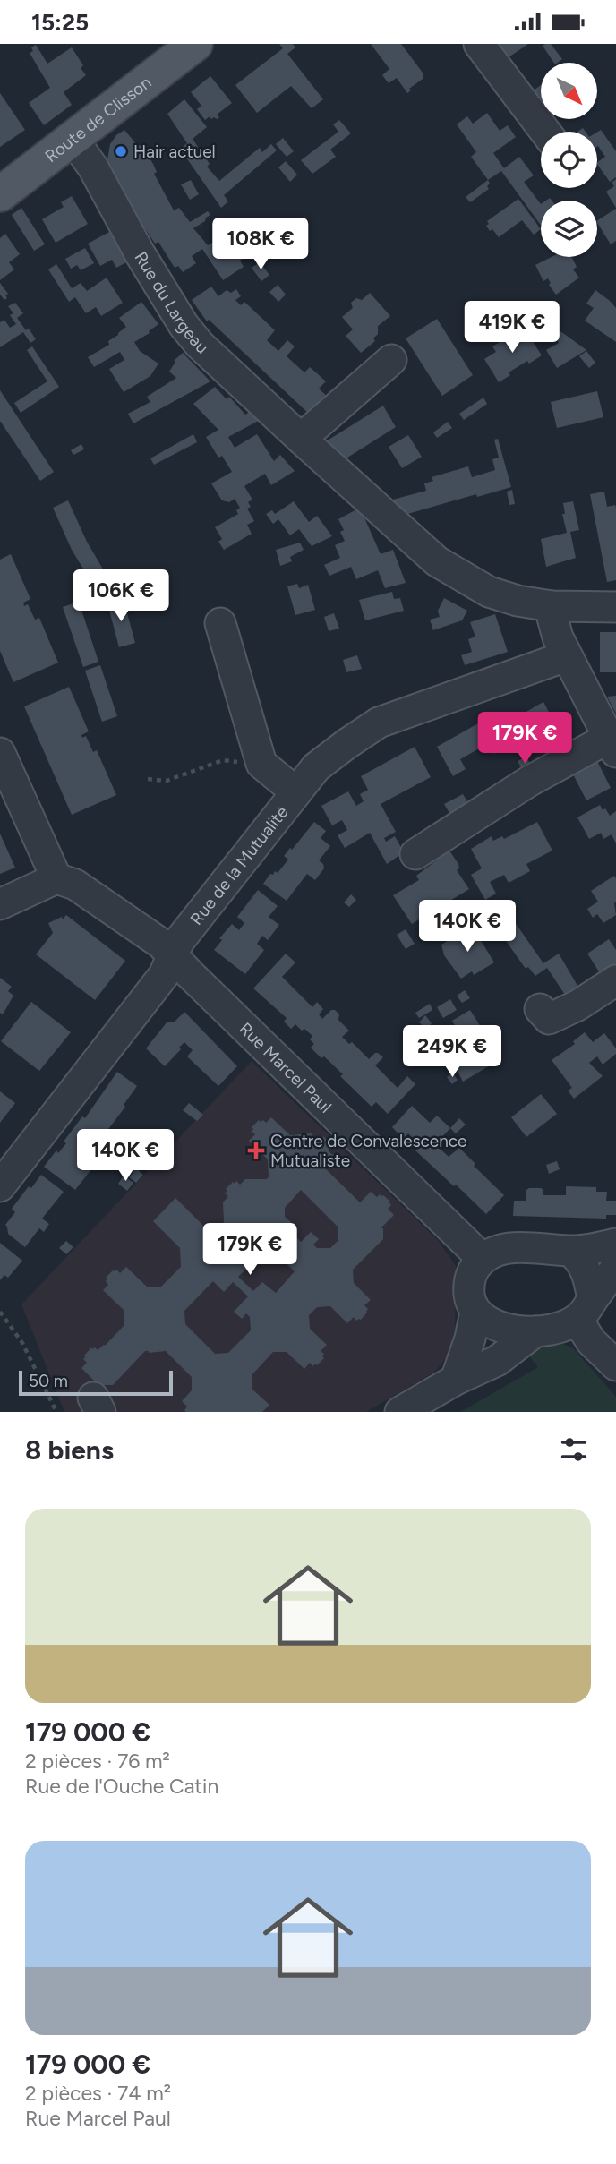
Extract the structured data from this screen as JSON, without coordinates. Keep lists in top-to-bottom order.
{
  "streets": {
    "main road": ["Route de Clisson"],
    "street": ["Rue du Largeau", "Rue de la Mutualité", "Rue Marcel Paul"]
  },
  "crossings": [
    ["Route de Clisson", "Rue du Largeau"],
    ["Rue de la Mutualité", "Rue Marcel Paul"]
  ],
  "places": {
    "other": ["Hair actuel"],
    "health": ["Centre de Convalescence Mutualiste"]
  },
  "scale_bar": "50 m",
  "north": "bottom right",
  "page": {
    "status": "15:25",
    "price": [
      "108K €",
      "419K €",
      "106K €",
      "179K €",
      "140K €",
      "249K €",
      "140K €",
      "179K €"
    ],
    "scale": "50 m",
    "heading": "8 biens",
    "list": [
      {
        "name": "179 000 €",
        "note": "2 pièces · 76 m² · Rue de l'Ouche Catin"
      },
      {
        "name": "179 000 €",
        "note": "2 pièces · 74 m² · Rue Marcel Paul"
      }
    ]
  }
}
